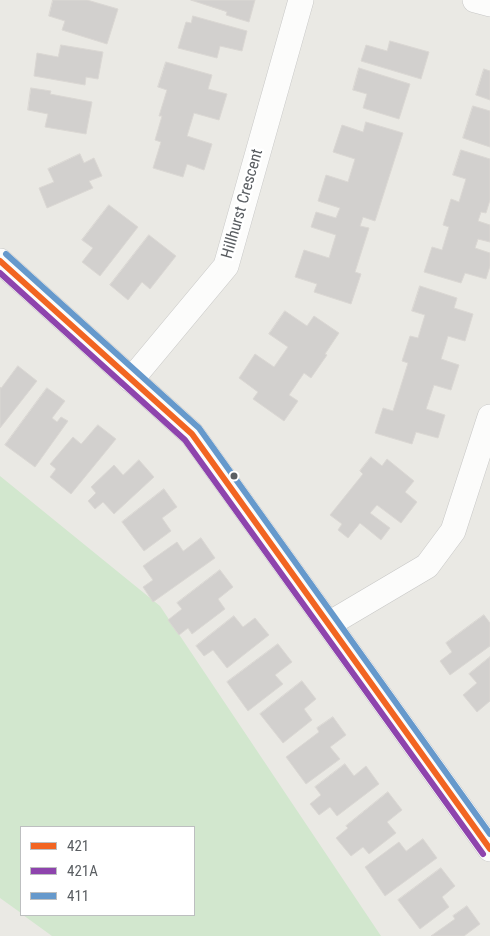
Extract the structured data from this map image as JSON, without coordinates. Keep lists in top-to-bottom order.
{
  "streets": {
    "street": ["Hillhurst Crescent"]
  },
  "lines": ["transit line 411", "transit line 421", "transit line 421A"],
  "legend": ["421", "421A", "411"]
}
